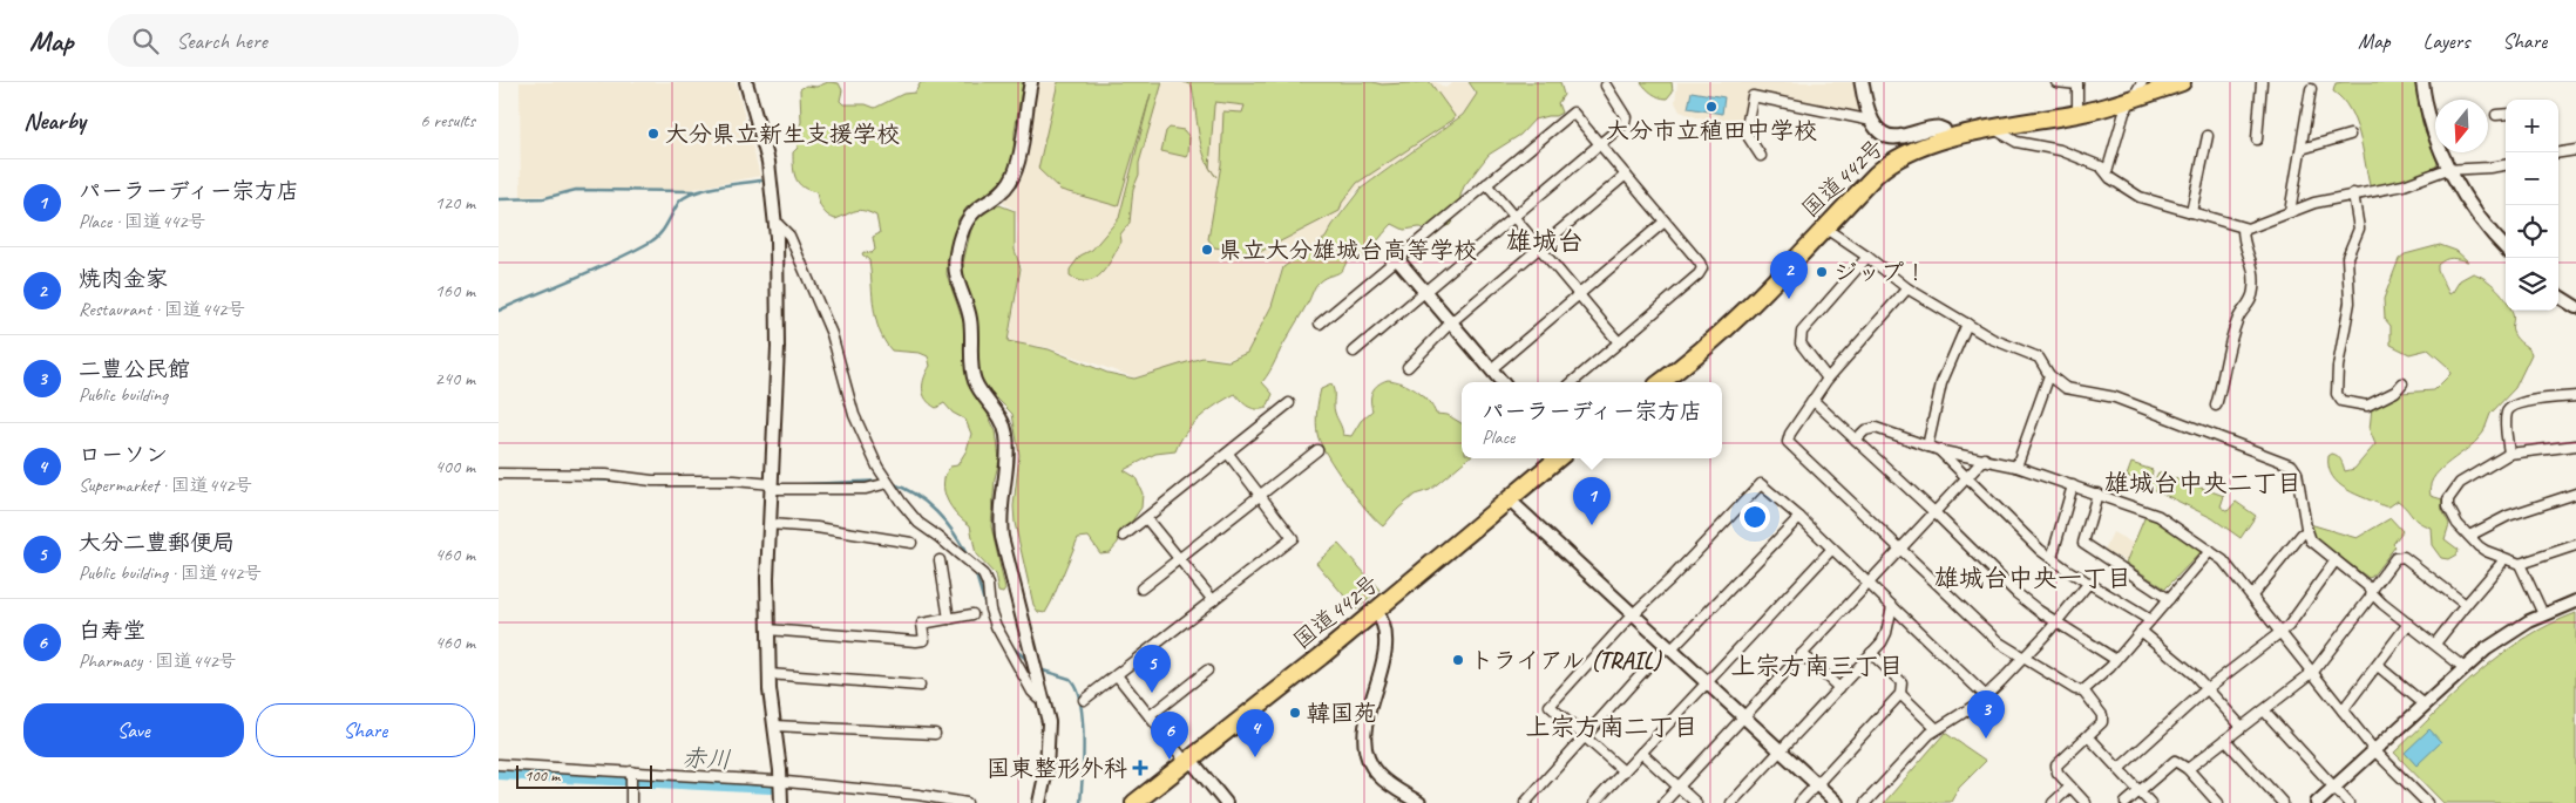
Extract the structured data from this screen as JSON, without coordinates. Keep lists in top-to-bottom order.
{
  "streets": {
    "highway": ["国道442号"]
  },
  "districts": [
    "雄城台",
    "雄城台中央二丁目",
    "雄城台中央一丁目",
    "上宗方南三丁目",
    "上宗方南二丁目"
  ],
  "water": ["赤川"],
  "places": {
    "other": [
      "大分市立稙田中学校",
      "大分県立新生支援学校",
      "県立大分雄城台高等学校",
      "ジップ！",
      "トライアル (TRAIL)",
      "韓国苑"
    ],
    "health": ["国東整形外科"]
  },
  "scale_bar": "100 m",
  "north": "bottom",
  "page": {
    "header": "Map",
    "search": "Search here",
    "nav": ["Map", "Layers", "Share"],
    "heading": ["Nearby", "6 results"],
    "map_buttons": ["+", "−"],
    "list": [
      {
        "mark": "1",
        "name": "パーラーディー宗方店",
        "note": "Place · 国道442号",
        "value": "120 m"
      },
      {
        "mark": "2",
        "name": "焼肉金家",
        "note": "Restaurant · 国道442号",
        "value": "160 m"
      },
      {
        "mark": "3",
        "name": "二豊公民館",
        "note": "Public building",
        "value": "240 m"
      },
      {
        "mark": "4",
        "name": "ローソン",
        "note": "Supermarket · 国道442号",
        "value": "400 m"
      },
      {
        "mark": "5",
        "name": "大分二豊郵便局",
        "note": "Public building · 国道442号",
        "value": "460 m"
      },
      {
        "mark": "6",
        "name": "白寿堂",
        "note": "Pharmacy · 国道442号",
        "value": "460 m"
      }
    ],
    "pins": [
      "2",
      "1",
      "5",
      "3",
      "4",
      "6"
    ],
    "popup": ["パーラーディー宗方店", "Place"],
    "buttons": ["Save", "Share"],
    "scale": "100 m"
  }
}
